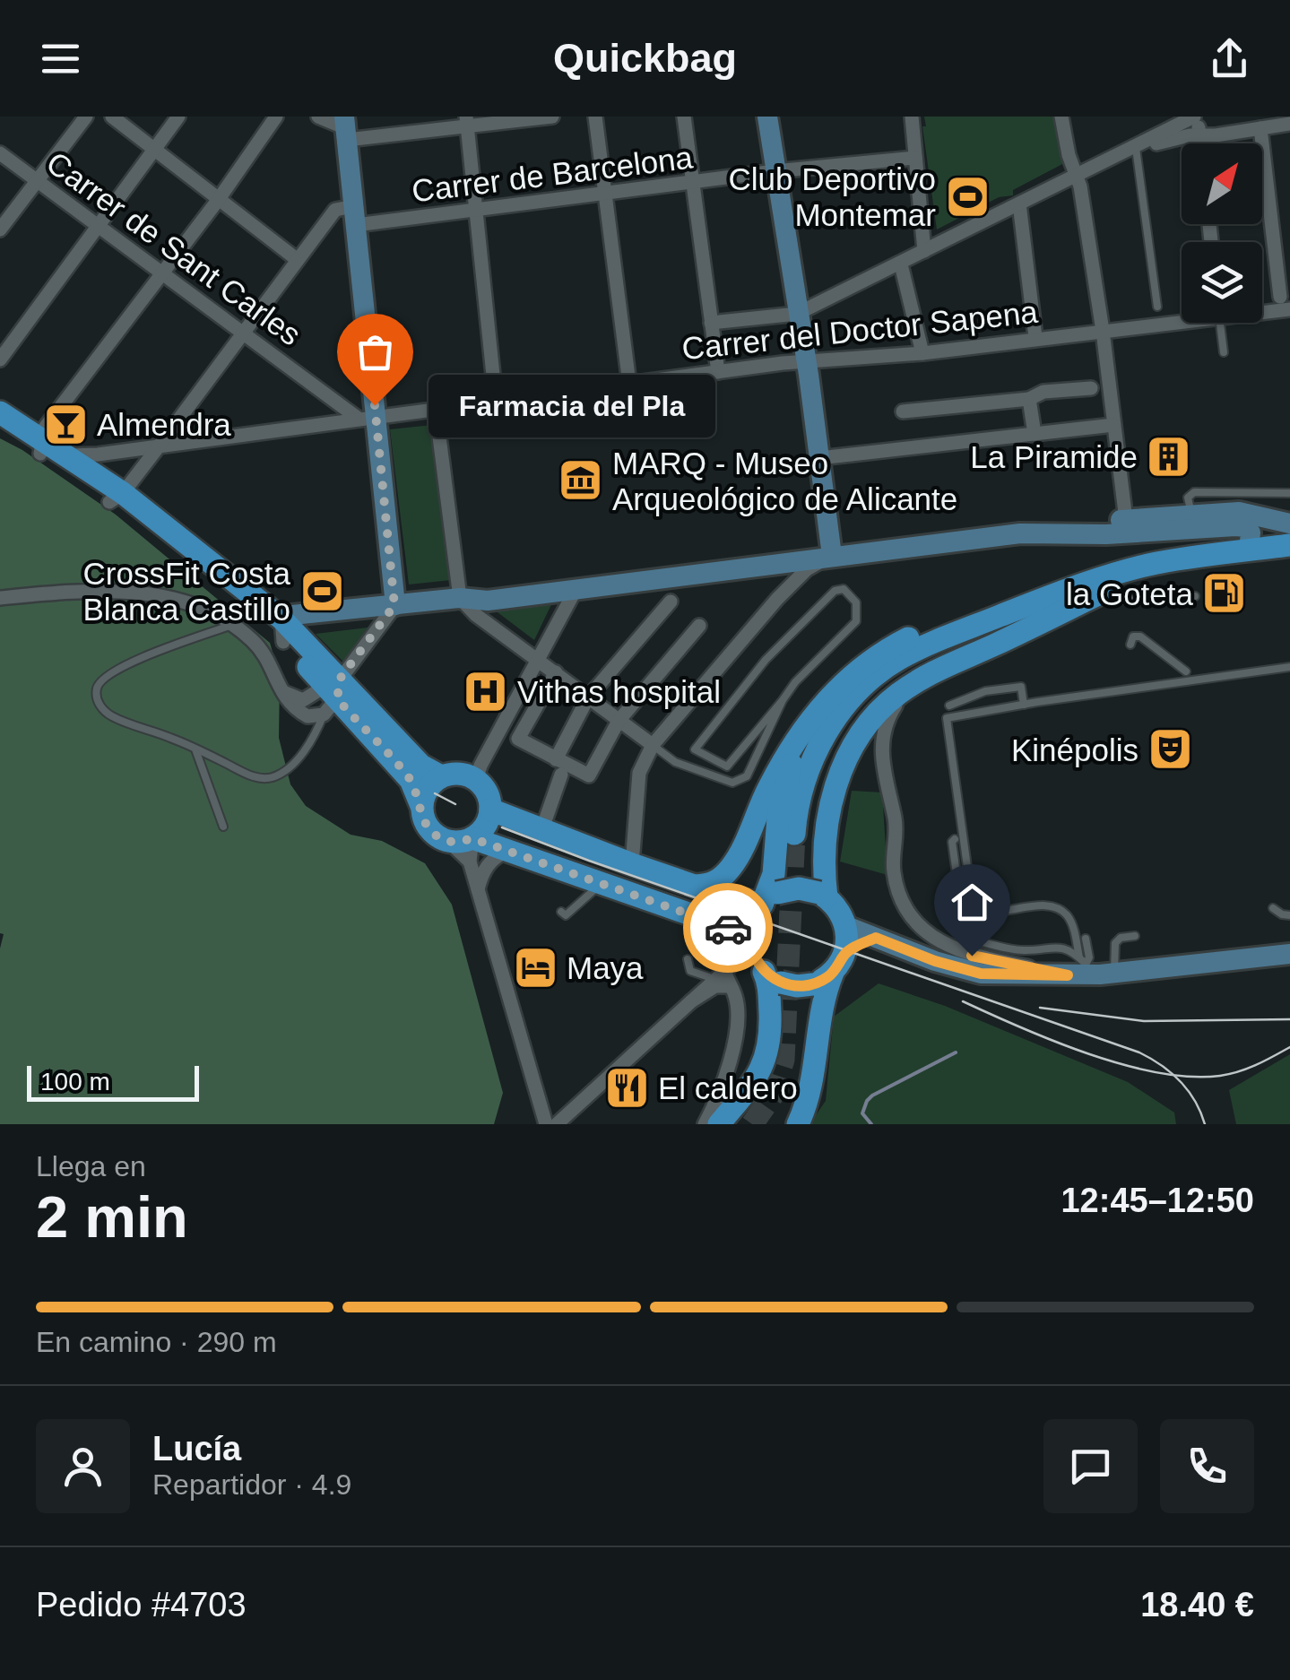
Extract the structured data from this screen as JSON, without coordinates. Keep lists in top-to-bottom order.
{
  "streets": {
    "street": ["Carrer de Barcelona", "Carrer de Sant Carles", "Carrer del Doctor Sapena"]
  },
  "crossings": [
    ["Carrer de Sant Carles", "Carrer del Doctor Sapena"]
  ],
  "places": {
    "sports": ["Club Deportivo Montemar", "CrossFit Costa Blanca Castillo"],
    "other": ["Farmacia del Pla"],
    "bar": ["Almendra"],
    "building": ["La Piramide"],
    "museum": ["MARQ - Museo Arqueológico de Alicante"],
    "fuel station": ["la Goteta"],
    "hospital": ["Vithas hospital"],
    "theatre": ["Kinépolis"],
    "hotel": ["Maya"],
    "restaurant": ["El caldero"]
  },
  "scale_bar": "100 m",
  "north": "top right",
  "page": {
    "header": "Quickbag",
    "bubble": "Farmacia del Pla",
    "scale": "100 m",
    "heading": ["2 min", "Llega en", "12:45–12:50"],
    "panel": [
      "Lucía",
      "Repartidor · 4.9",
      "Pedido #4703",
      "18.40 €"
    ],
    "bar": "En camino · 290 m"
  }
}
